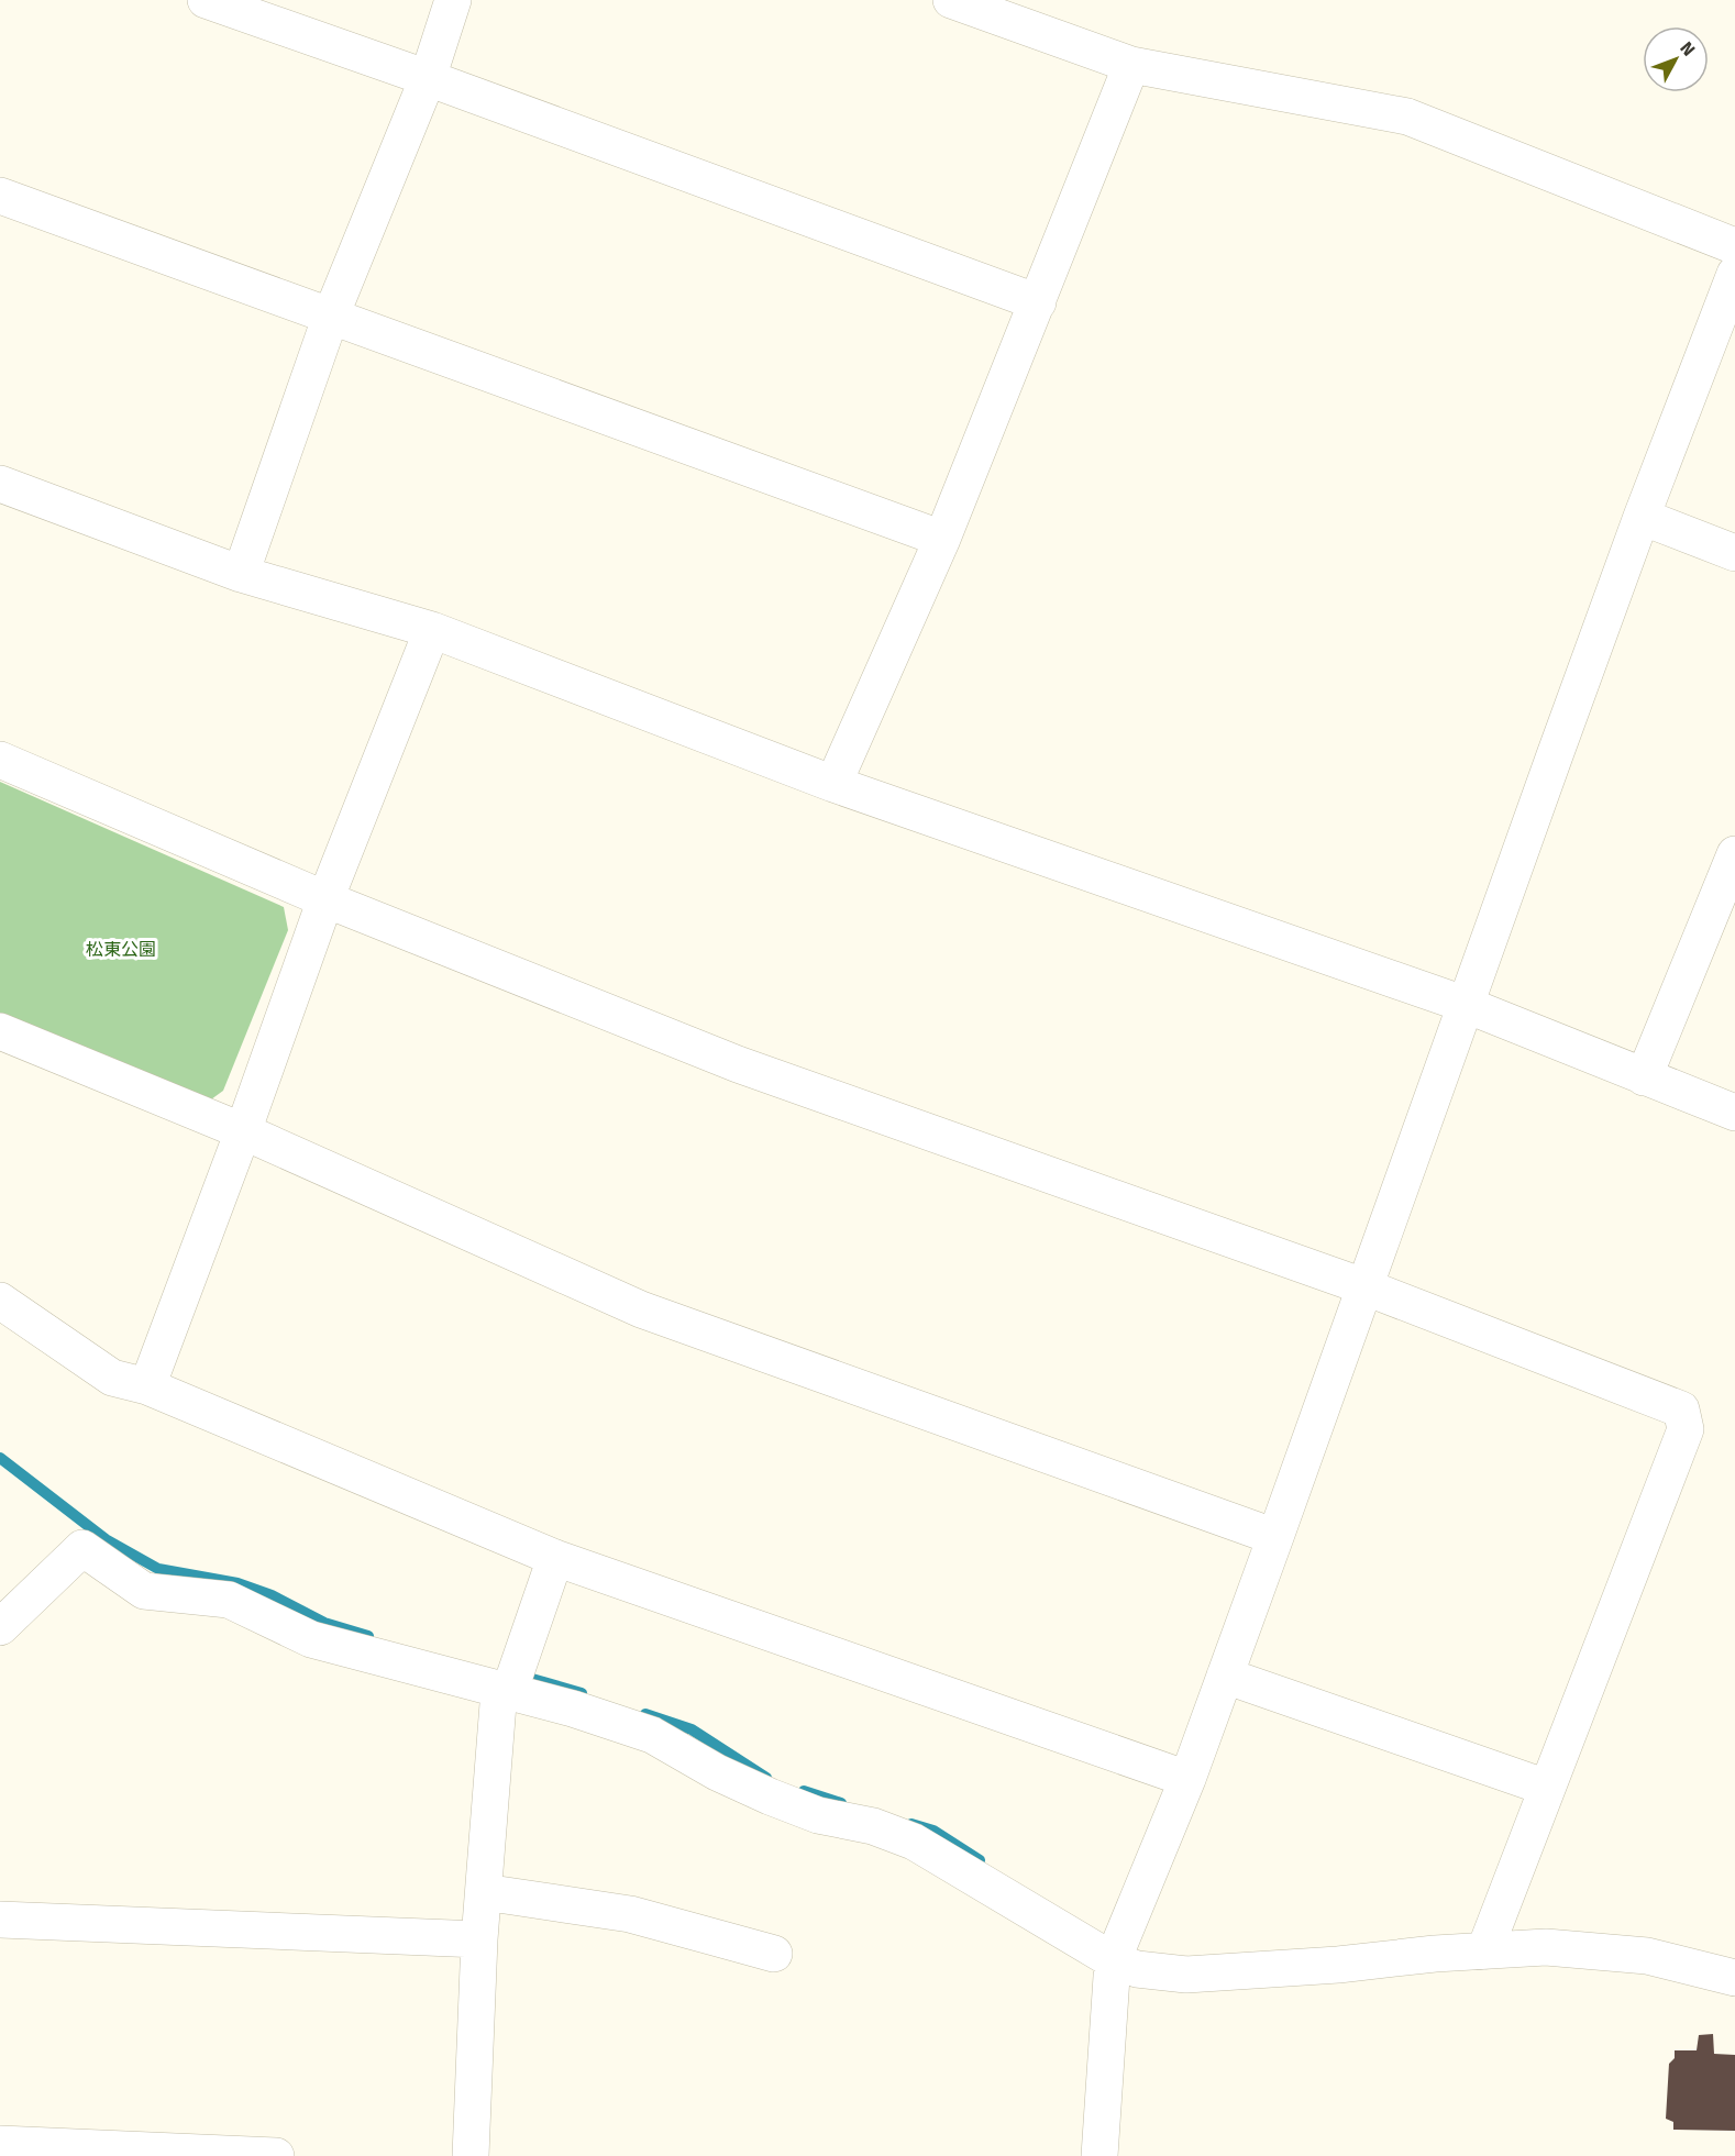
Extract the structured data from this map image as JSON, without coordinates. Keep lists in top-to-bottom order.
{
  "parks": ["松東公園"],
  "north": "top right"
}
